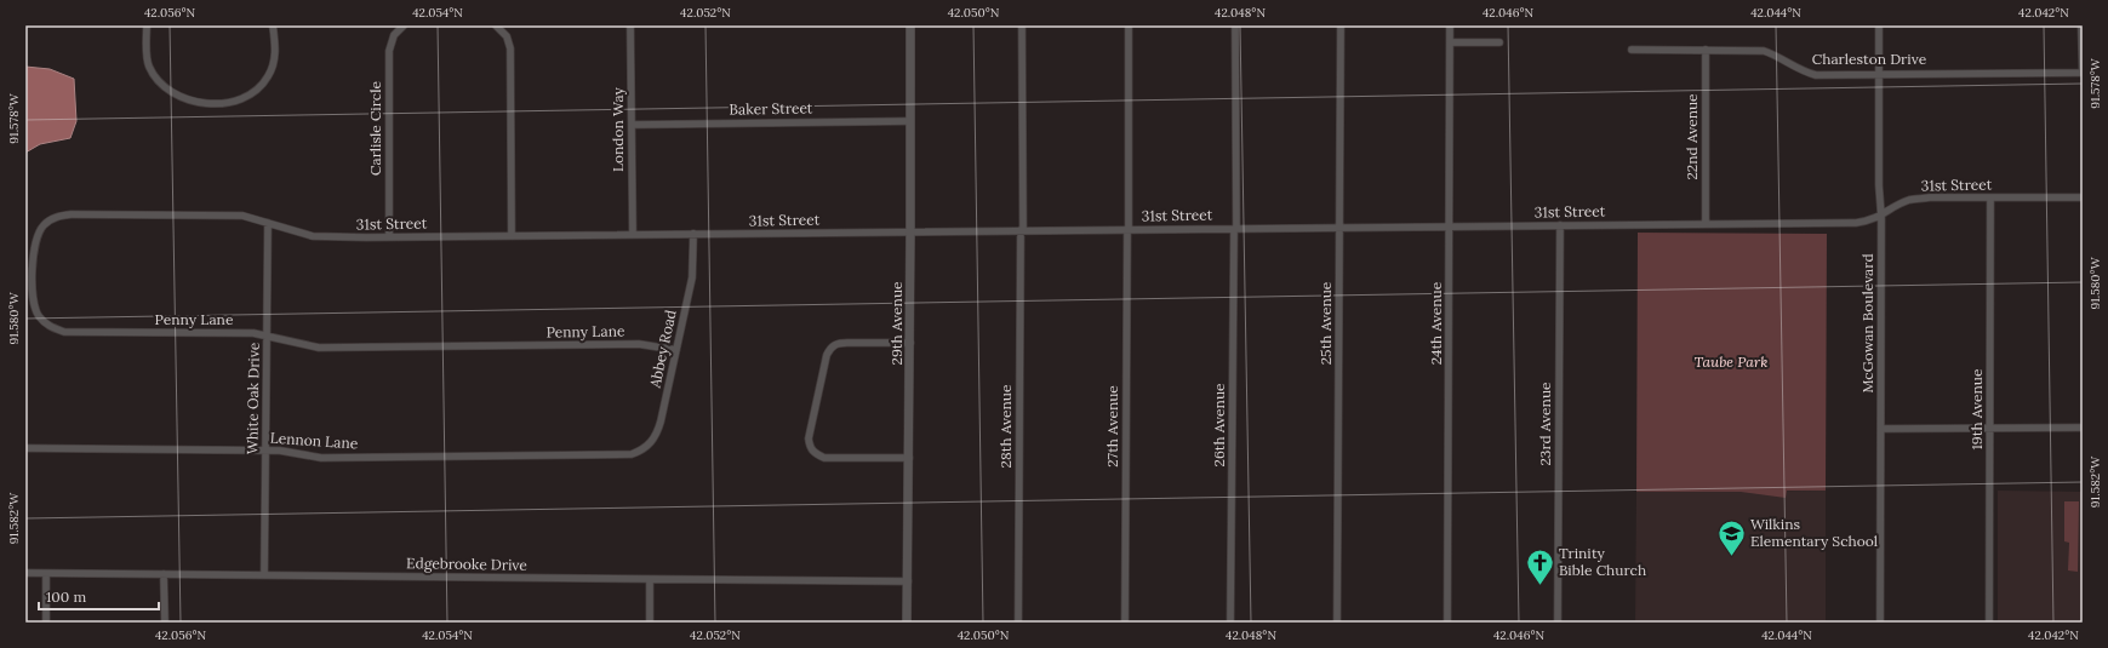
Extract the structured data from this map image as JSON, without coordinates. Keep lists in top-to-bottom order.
{
  "streets": {
    "street": [
      "Charleston Drive",
      "Baker Street",
      "Carlisle Circle",
      "London Way",
      "22nd Avenue",
      "31st Street",
      "Penny Lane",
      "29th Avenue",
      "25th Avenue",
      "24th Avenue",
      "McGowan Boulevard",
      "Abbey Road",
      "White Oak Drive",
      "19th Avenue",
      "23rd Avenue",
      "26th Avenue",
      "28th Avenue",
      "27th Avenue",
      "Lennon Lane",
      "Edgebrooke Drive"
    ]
  },
  "crossings": [
    ["Charleston Drive", "22nd Avenue"],
    ["Charleston Drive", "McGowan Boulevard"],
    ["Baker Street", "London Way"],
    ["Baker Street", "29th Avenue"],
    ["Carlisle Circle", "31st Street"],
    ["London Way", "31st Street"],
    ["22nd Avenue", "31st Street"],
    ["31st Street", "Penny Lane"],
    ["31st Street", "29th Avenue"],
    ["31st Street", "25th Avenue"],
    ["31st Street", "24th Avenue"],
    ["31st Street", "McGowan Boulevard"],
    ["31st Street", "Abbey Road"],
    ["31st Street", "White Oak Drive"],
    ["31st Street", "19th Avenue"],
    ["31st Street", "23rd Avenue"],
    ["31st Street", "26th Avenue"],
    ["31st Street", "28th Avenue"],
    ["31st Street", "27th Avenue"],
    ["Penny Lane", "Abbey Road"],
    ["Penny Lane", "White Oak Drive"],
    ["29th Avenue", "Edgebrooke Drive"],
    ["Abbey Road", "Lennon Lane"],
    ["White Oak Drive", "Lennon Lane"],
    ["White Oak Drive", "Edgebrooke Drive"]
  ],
  "parks": ["Taube Park"],
  "places": {
    "school or university": ["Wilkins Elementary School"],
    "church": ["Trinity Bible Church"]
  },
  "scale_bar": "100 m",
  "coordinates": [
    "42.056°N",
    "42.054°N",
    "42.052°N",
    "42.050°N",
    "42.048°N",
    "42.046°N",
    "42.044°N",
    "42.042°N",
    "91.578°W",
    "91.580°W",
    "91.582°W"
  ]
}
